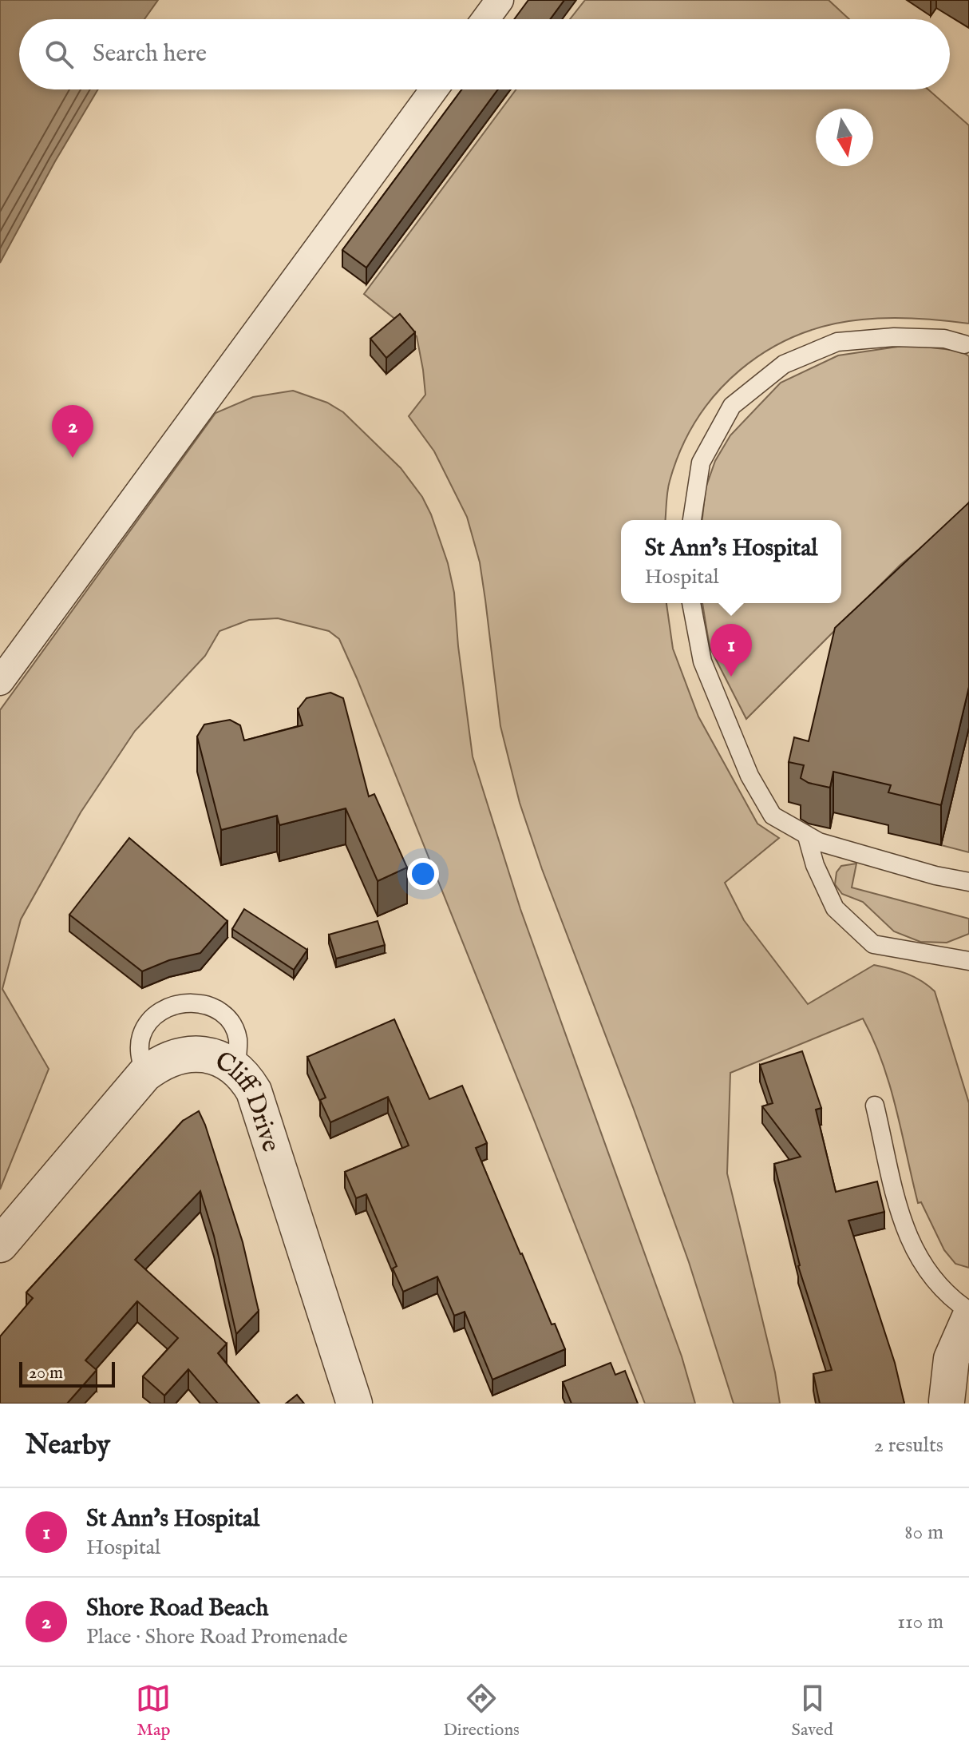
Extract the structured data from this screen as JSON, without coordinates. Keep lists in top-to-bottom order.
{
  "streets": {
    "street": ["Cliff Drive"]
  },
  "scale_bar": "20 m",
  "north": "bottom",
  "page": {
    "search": "Search here",
    "pins": ["2", "1"],
    "popup": ["St Ann's Hospital", "Hospital"],
    "scale": "20 m",
    "heading": ["Nearby", "2 results"],
    "list": [
      {
        "mark": "1",
        "name": "St Ann's Hospital",
        "note": "Hospital",
        "value": "80 m"
      },
      {
        "mark": "2",
        "name": "Shore Road Beach",
        "note": "Place · Shore Road Promenade",
        "value": "110 m"
      }
    ],
    "nav": ["Map", "Directions", "Saved"]
  }
}
